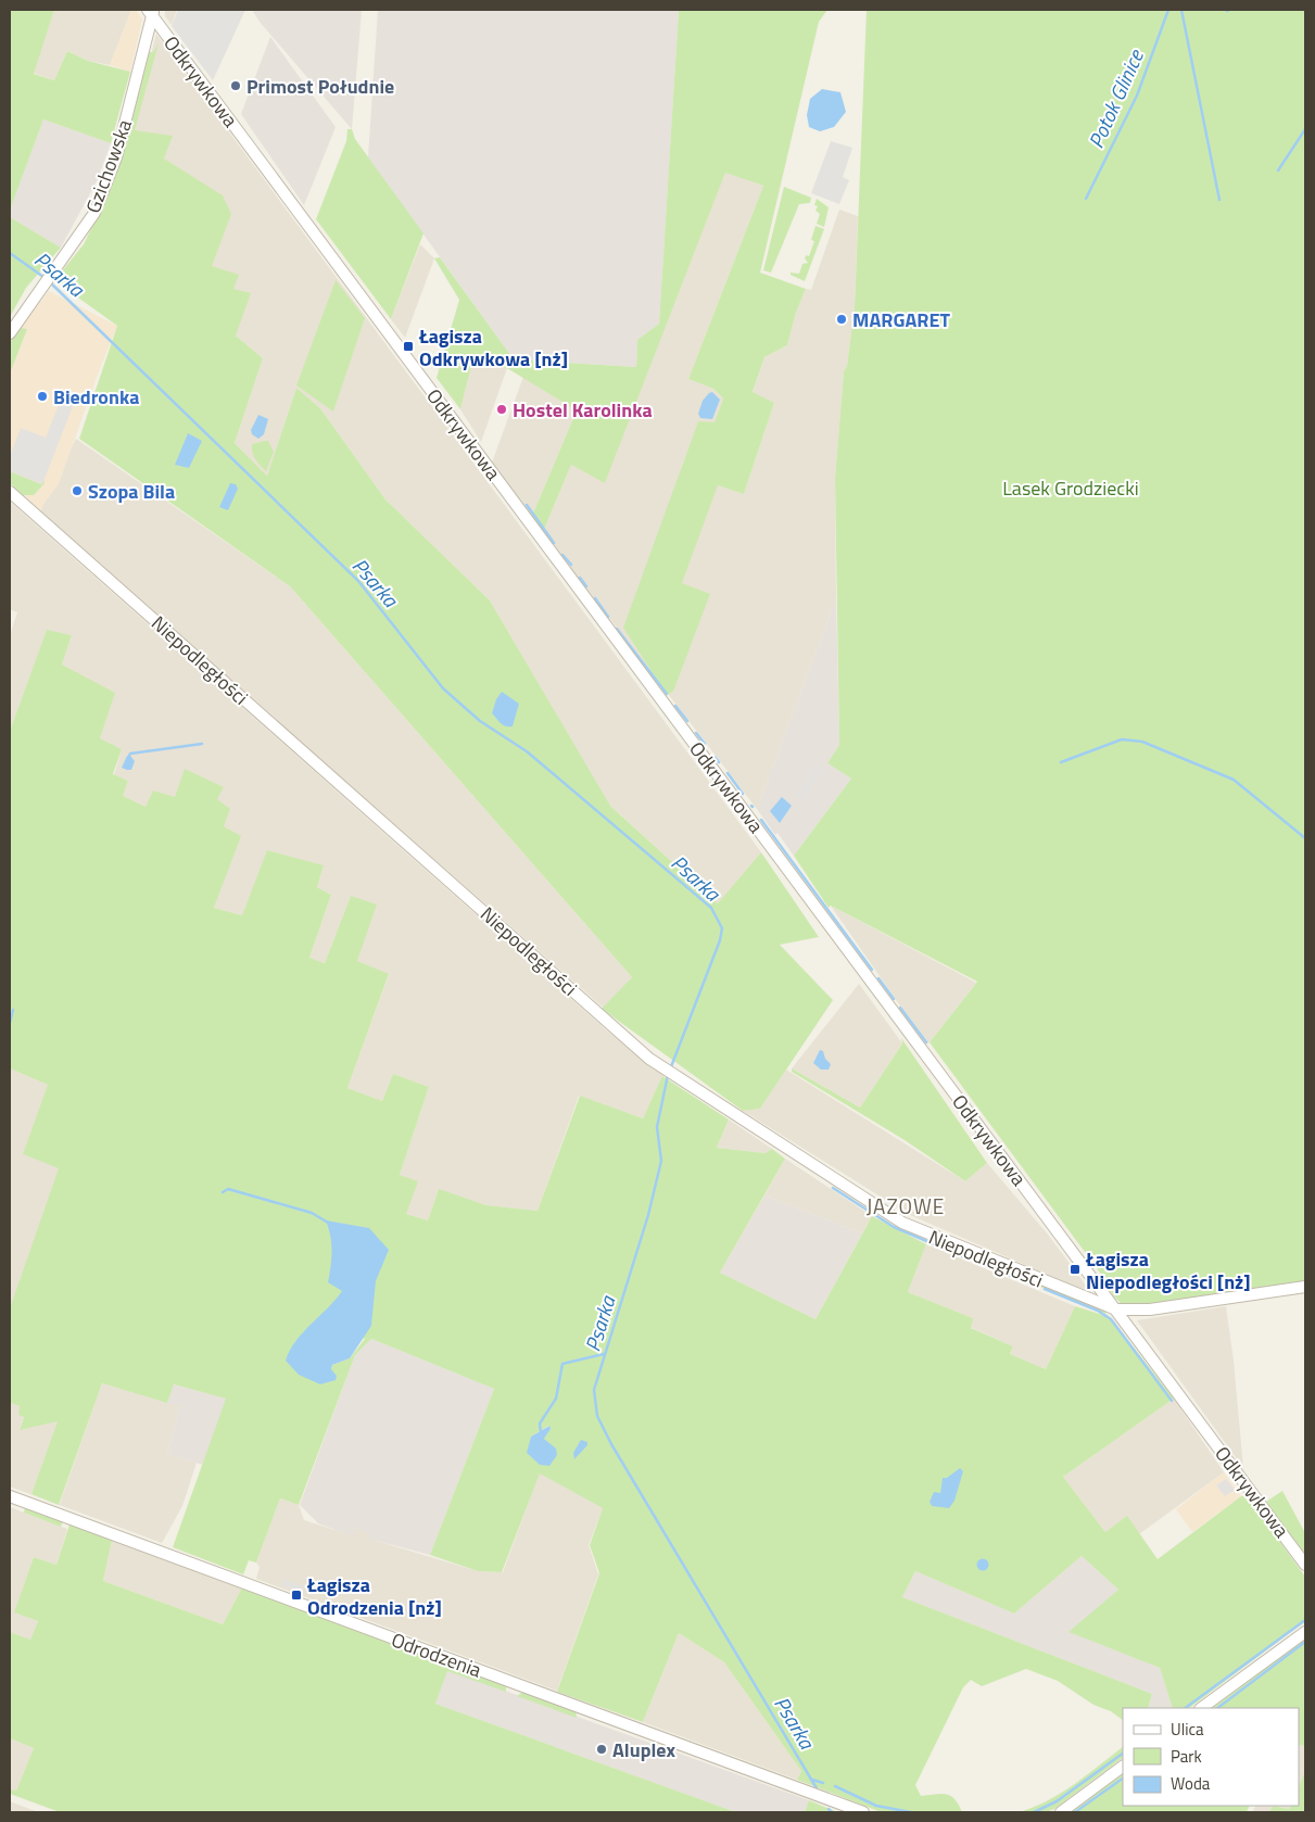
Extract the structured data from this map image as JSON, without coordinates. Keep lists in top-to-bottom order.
{
  "streets": {
    "street": [
      "Odkrywkowa",
      "Gzichowska",
      "Niepodległości",
      "Odrodzenia"
    ]
  },
  "crossings": [
    ["Odkrywkowa", "Gzichowska"],
    ["Odkrywkowa", "Niepodległości"]
  ],
  "districts": ["JAZOWE"],
  "water": ["Potok Glinice", "Psarka"],
  "parks": ["Lasek Grodziecki"],
  "places": {
    "other": [
      "Primost Południe",
      "MARGARET",
      "Biedronka",
      "Hostel Karolinka",
      "Szopa Bila",
      "Aluplex"
    ],
    "transit": ["Łagisza Odkrywkowa [nż]", "Łagisza Niepodległości [nż]", "Łagisza Odrodzenia [nż]"]
  },
  "legend": ["Ulica", "Park", "Woda"]
}
